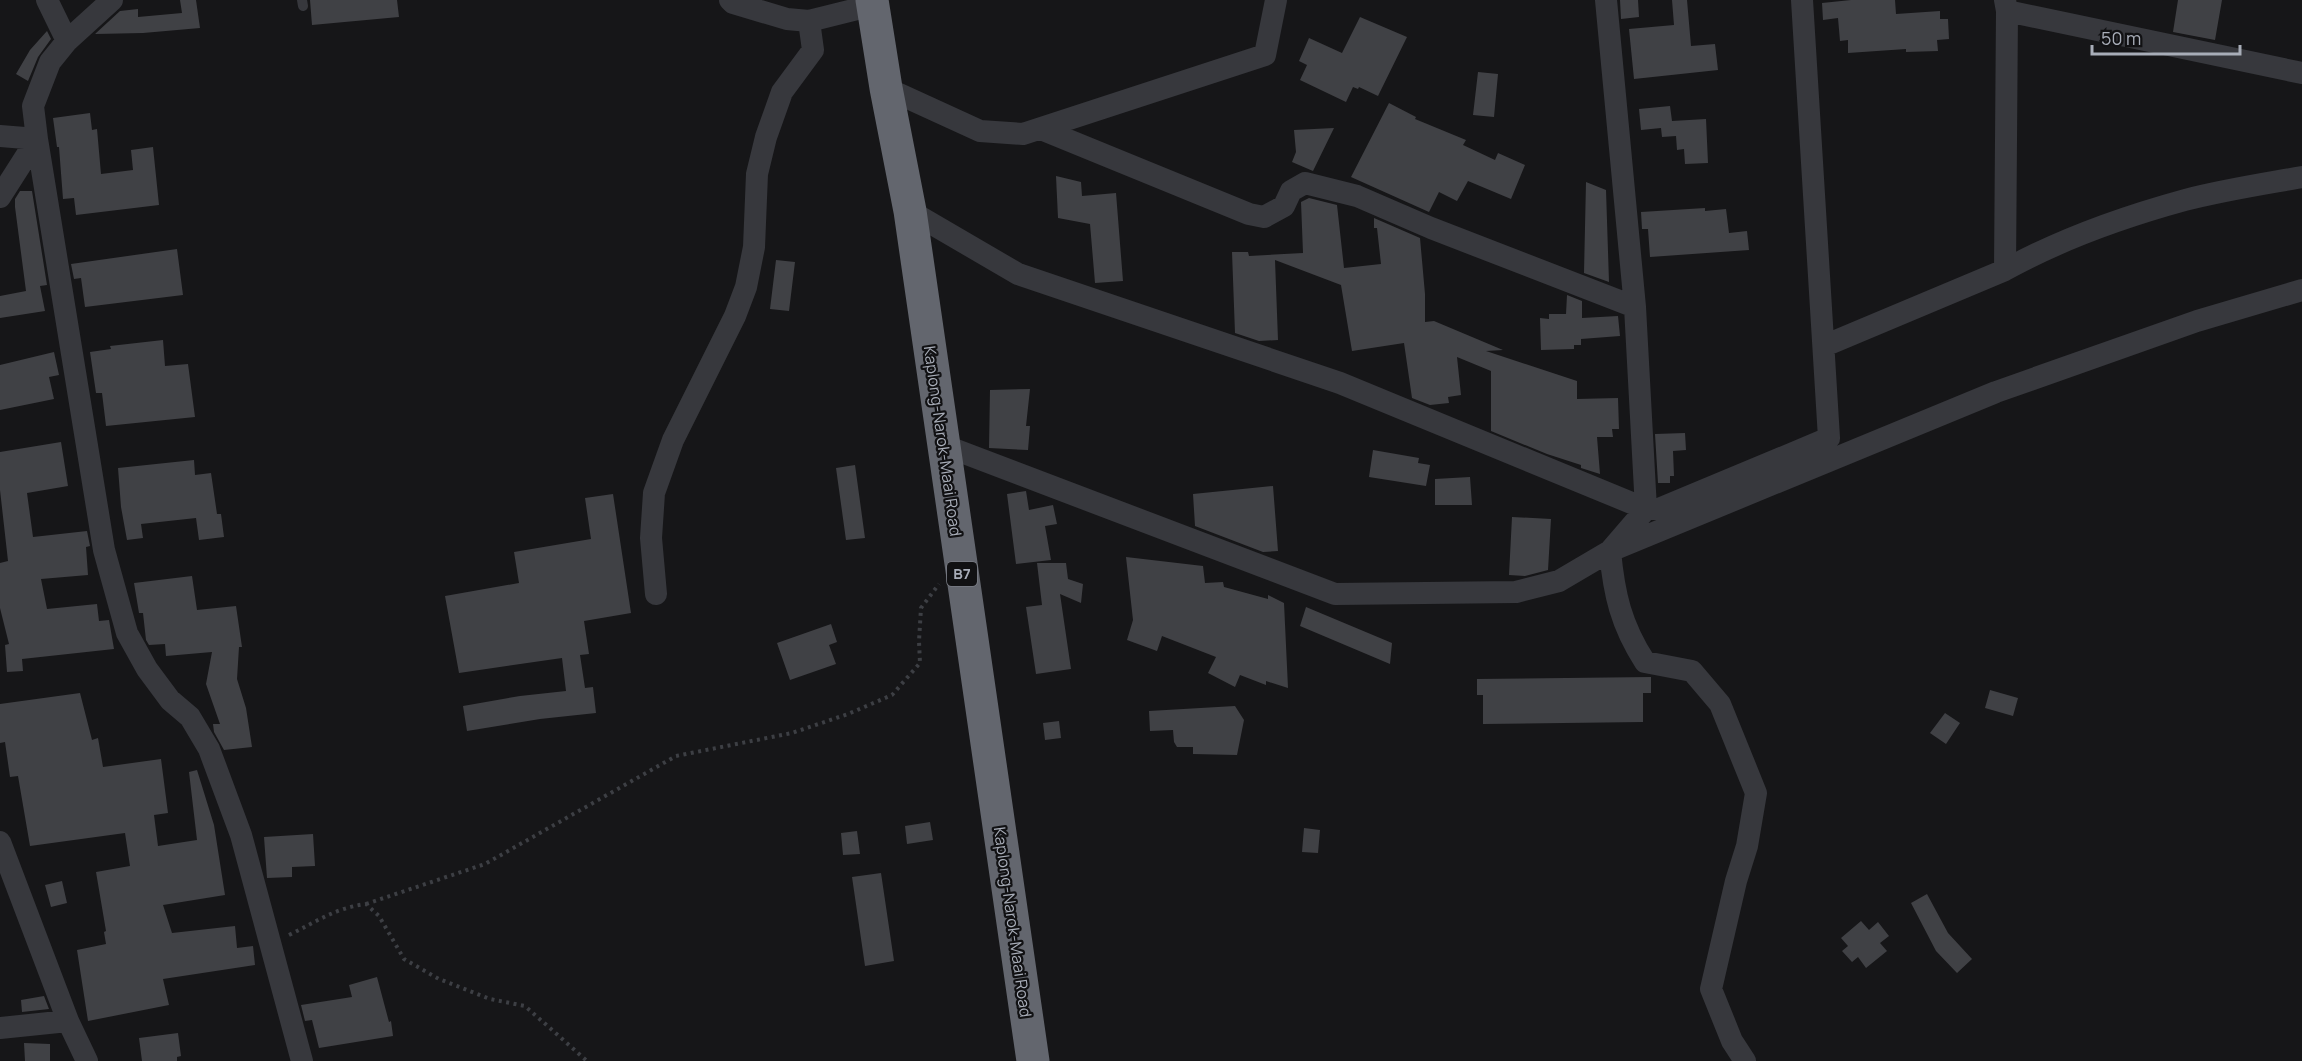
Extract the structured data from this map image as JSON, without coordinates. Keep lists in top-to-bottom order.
{
  "streets": {
    "highway": ["Kaplong-Narok-Maai Road", "B7"]
  },
  "scale_bar": "50 m"
}
